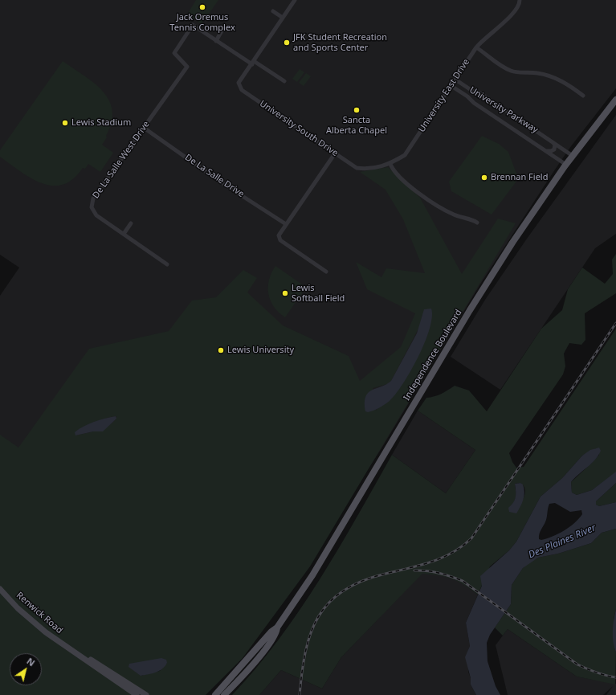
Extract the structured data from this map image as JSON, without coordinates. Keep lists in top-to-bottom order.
{
  "streets": {
    "main road": ["Independence Boulevard"],
    "street": [
      "University East Drive",
      "University Parkway",
      "University South Drive",
      "De La Salle West Drive",
      "De La Salle Drive",
      "Renwick Road"
    ]
  },
  "crossings": [
    ["University East Drive", "University Parkway"],
    ["University East Drive", "University South Drive"],
    ["University Parkway", "Independence Boulevard"],
    ["De La Salle West Drive", "De La Salle Drive"]
  ],
  "water": ["Des Plaines River"],
  "places": [
    "Jack Oremus Tennis Complex",
    "JFK Student Recreation and Sports Center",
    "Sancta Alberta Chapel",
    "Lewis Stadium",
    "Brennan Field",
    "Lewis Softball Field",
    "Lewis University"
  ],
  "north": "top right"
}
